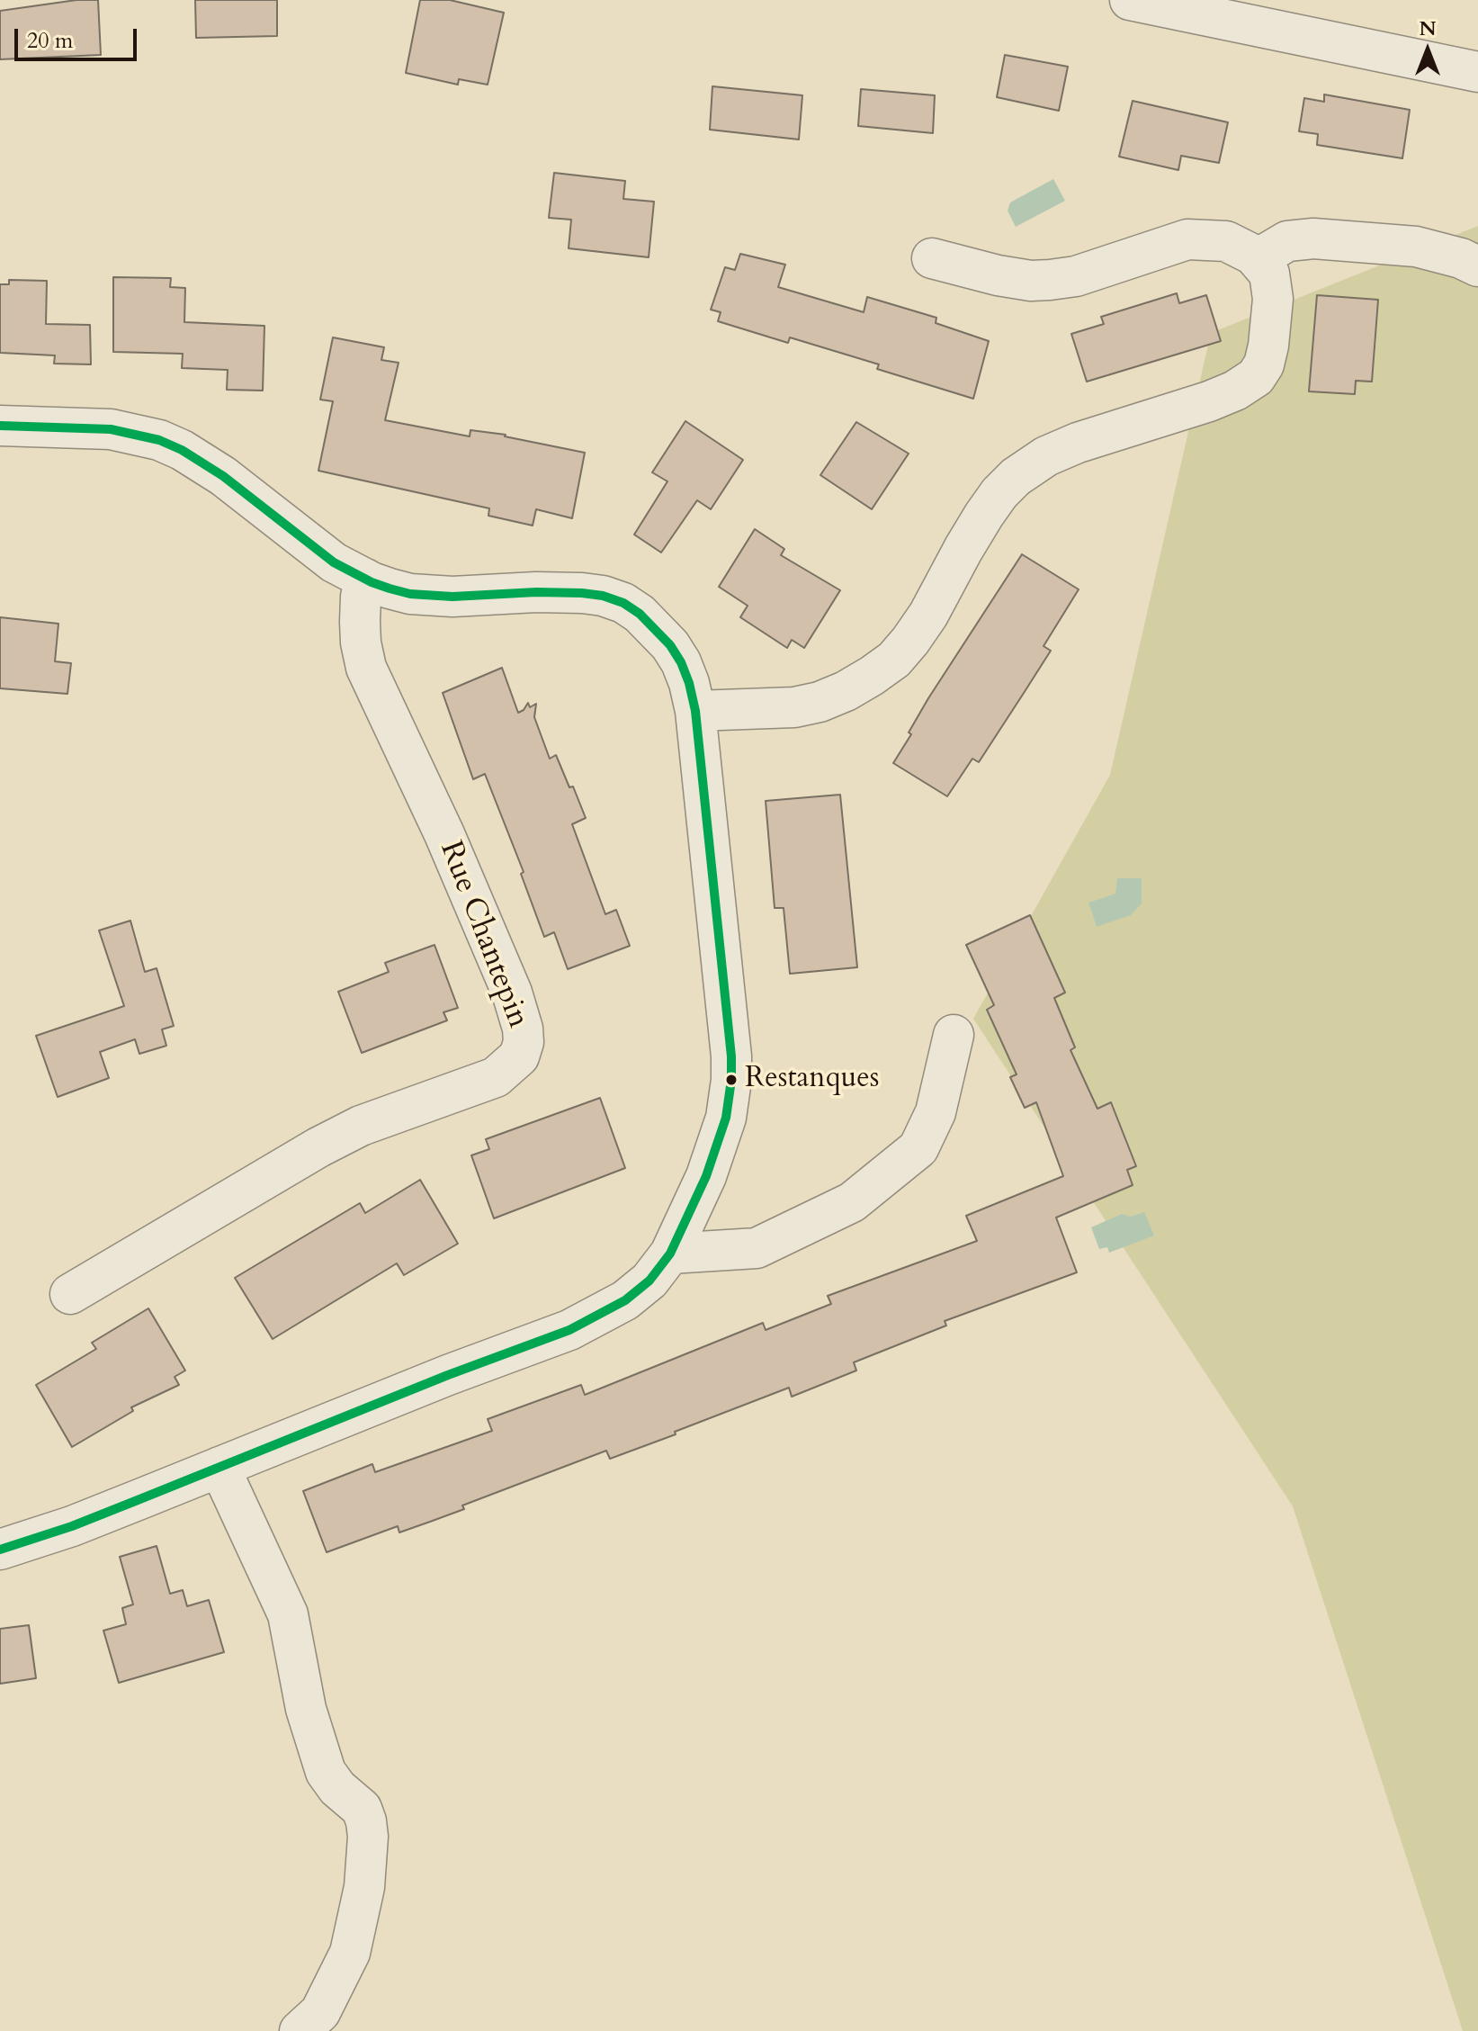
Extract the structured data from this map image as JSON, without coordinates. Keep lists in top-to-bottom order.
{
  "streets": {
    "street": ["Rue Chantepin"]
  },
  "places": ["Restanques"],
  "scale_bar": "20 m",
  "north": "top"
}
